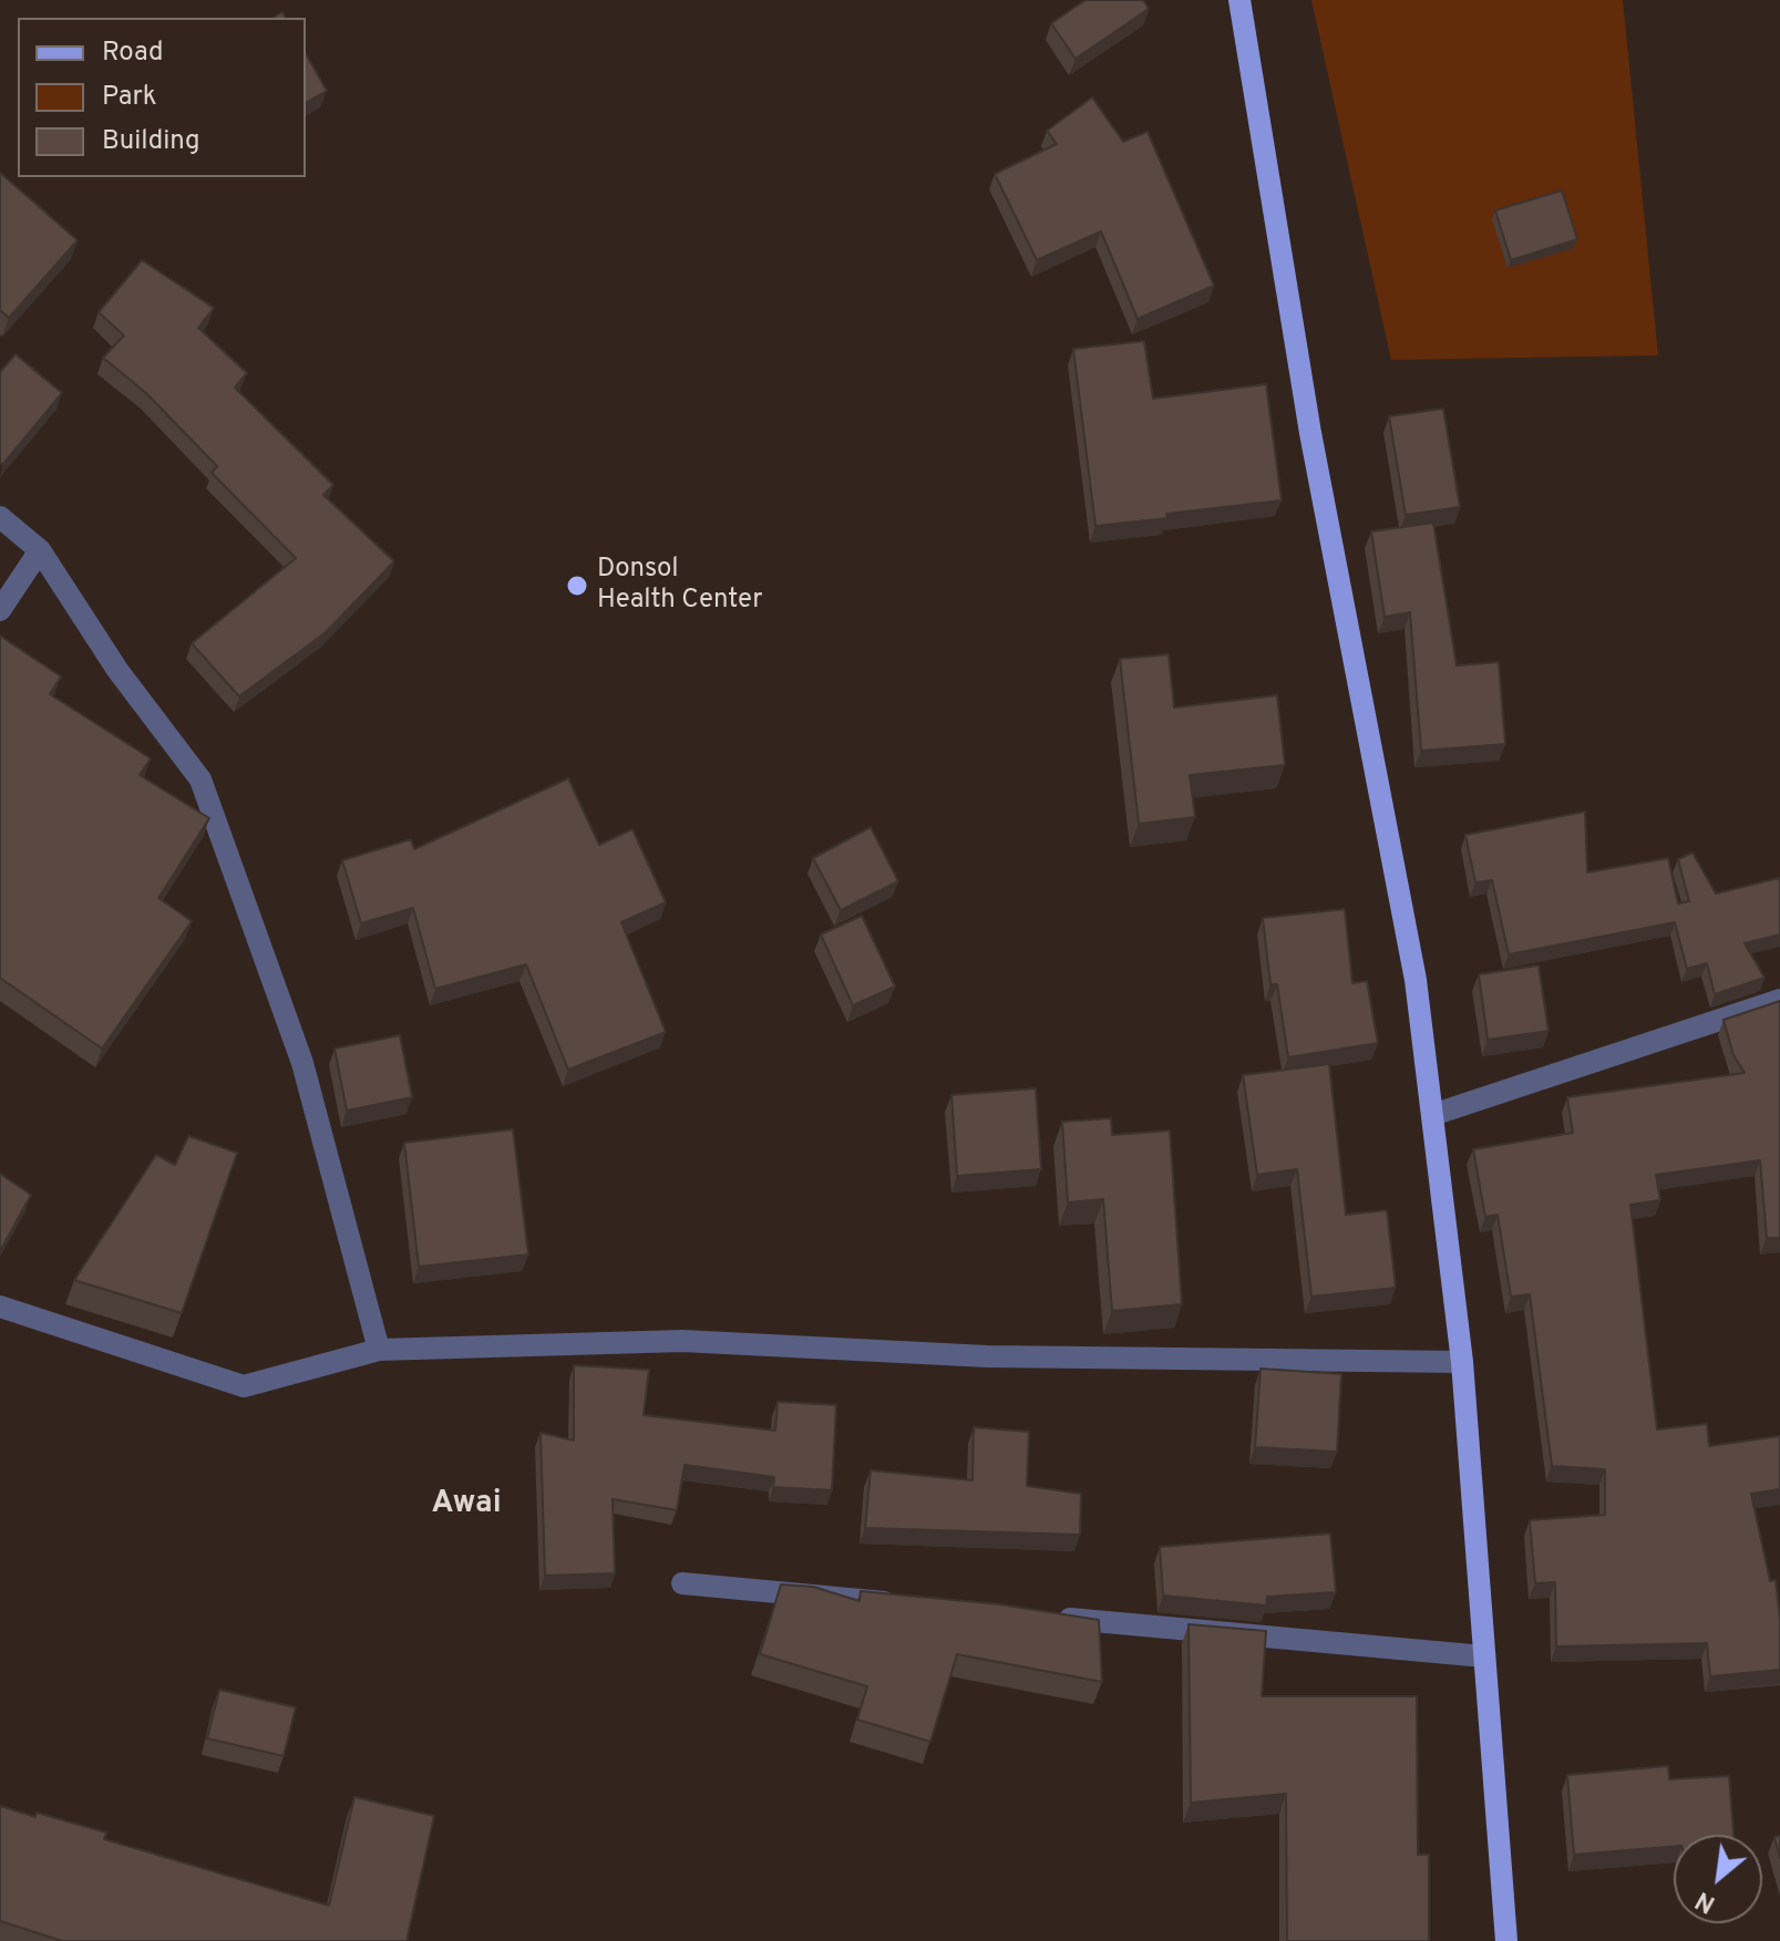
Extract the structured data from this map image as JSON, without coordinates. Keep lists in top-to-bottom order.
{
  "districts": ["Awai"],
  "places": ["Donsol Health Center"],
  "legend": ["Road", "Park", "Building"],
  "north": "bottom left"
}
